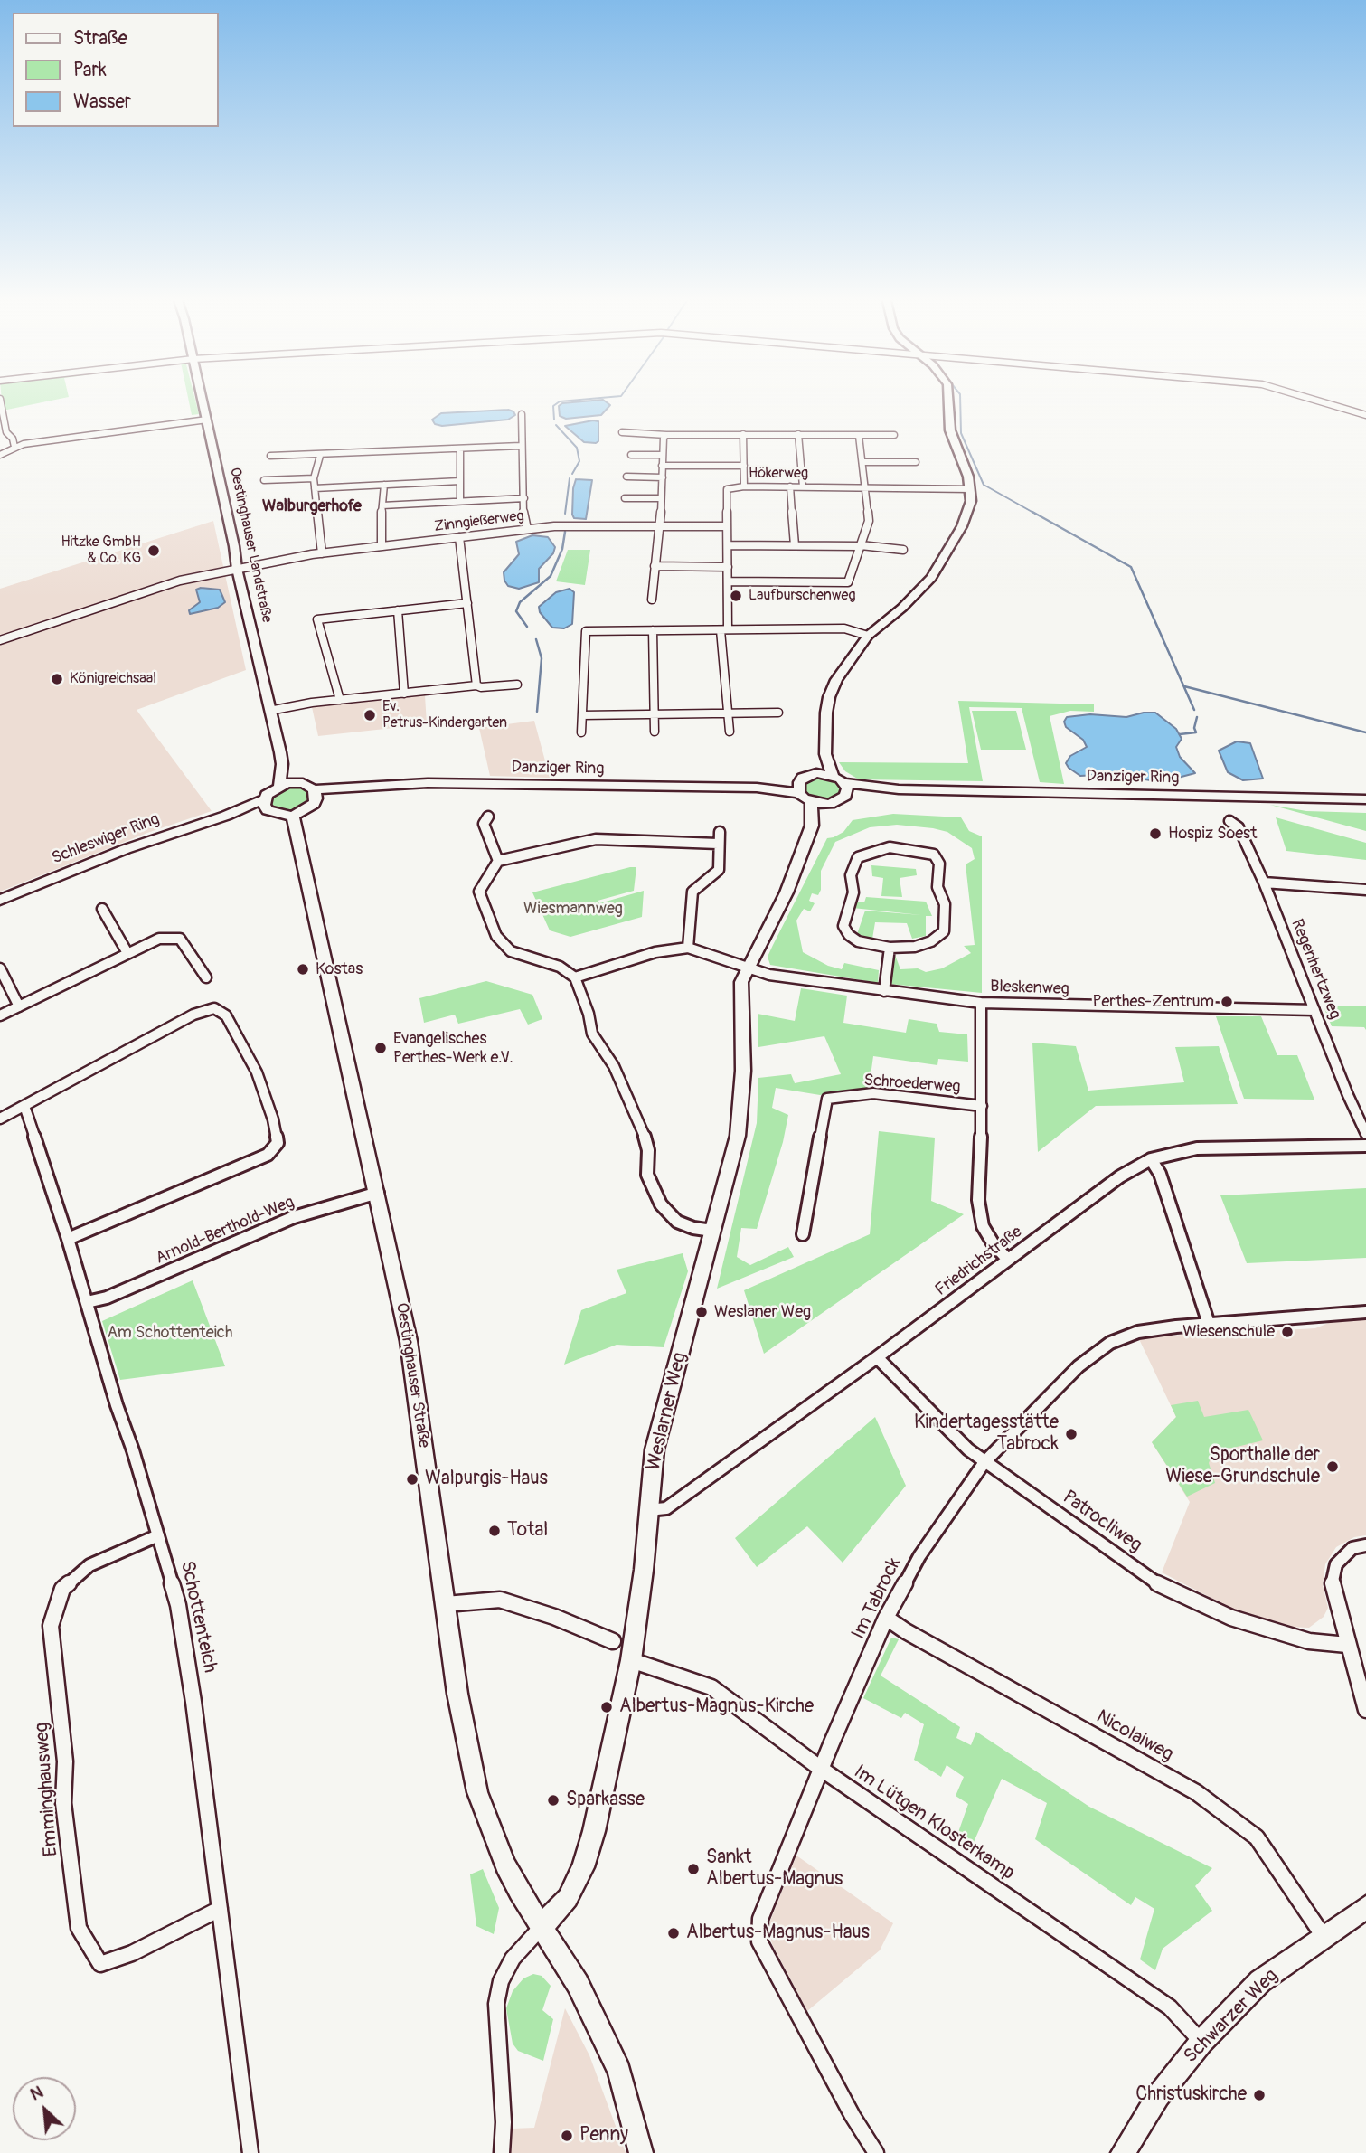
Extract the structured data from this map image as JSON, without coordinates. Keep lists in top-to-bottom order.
{
  "streets": {
    "street": [
      "Hökerweg",
      "Zinngießerweg",
      "Oestinghauser Landstraße",
      "Danziger Ring",
      "Schleswiger Ring",
      "Regenhertzweg",
      "Bleskenweg",
      "Schroederweg",
      "Arnold-Berthold-Weg",
      "Friedrichstraße",
      "Oestinghauser Straße",
      "Weslarner Weg",
      "Patrocliweg",
      "Im Tabrock",
      "Schottenteich",
      "Nicolaiweg",
      "Emminghausweg",
      "Im Lütgen Klosterkamp",
      "Schwarzer Weg"
    ]
  },
  "crossings": [
    ["Hökerweg", "Zinngießerweg"],
    ["Zinngießerweg", "Oestinghauser Landstraße"],
    ["Oestinghauser Landstraße", "Danziger Ring"],
    ["Oestinghauser Landstraße", "Schleswiger Ring"],
    ["Oestinghauser Landstraße", "Oestinghauser Straße"],
    ["Danziger Ring", "Schleswiger Ring"],
    ["Danziger Ring", "Oestinghauser Straße"],
    ["Danziger Ring", "Weslarner Weg"],
    ["Schleswiger Ring", "Oestinghauser Straße"],
    ["Regenhertzweg", "Bleskenweg"],
    ["Bleskenweg", "Weslarner Weg"],
    ["Arnold-Berthold-Weg", "Oestinghauser Straße"],
    ["Arnold-Berthold-Weg", "Schottenteich"],
    ["Friedrichstraße", "Weslarner Weg"],
    ["Friedrichstraße", "Patrocliweg"],
    ["Oestinghauser Straße", "Weslarner Weg"],
    ["Weslarner Weg", "Im Lütgen Klosterkamp"],
    ["Patrocliweg", "Im Tabrock"],
    ["Im Tabrock", "Nicolaiweg"],
    ["Im Tabrock", "Im Lütgen Klosterkamp"],
    ["Schottenteich", "Emminghausweg"],
    ["Nicolaiweg", "Schwarzer Weg"],
    ["Im Lütgen Klosterkamp", "Schwarzer Weg"]
  ],
  "districts": ["Walburgerhofe"],
  "parks": ["Wiesmannweg", "Am Schottenteich"],
  "places": [
    "Hitzke GmbH & Co. KG",
    "Laufburschenweg",
    "Königreichsaal",
    "Ev. Petrus-Kindergarten",
    "Hospiz Soest",
    "Kostas",
    "Perthes-Zentrum",
    "Evangelisches Perthes-Werk e.V.",
    "Weslaner Weg",
    "Wiesenschule",
    "Kindertagesstätte Tabrock",
    "Sporthalle der Wiese-Grundschule",
    "Walpurgis-Haus",
    "Total",
    "Albertus-Magnus-Kirche",
    "Sparkasse",
    "Sankt Albertus-Magnus",
    "Albertus-Magnus-Haus",
    "Christuskirche",
    "Penny"
  ],
  "legend": ["Straße", "Park", "Wasser"],
  "north": "top left"
}
